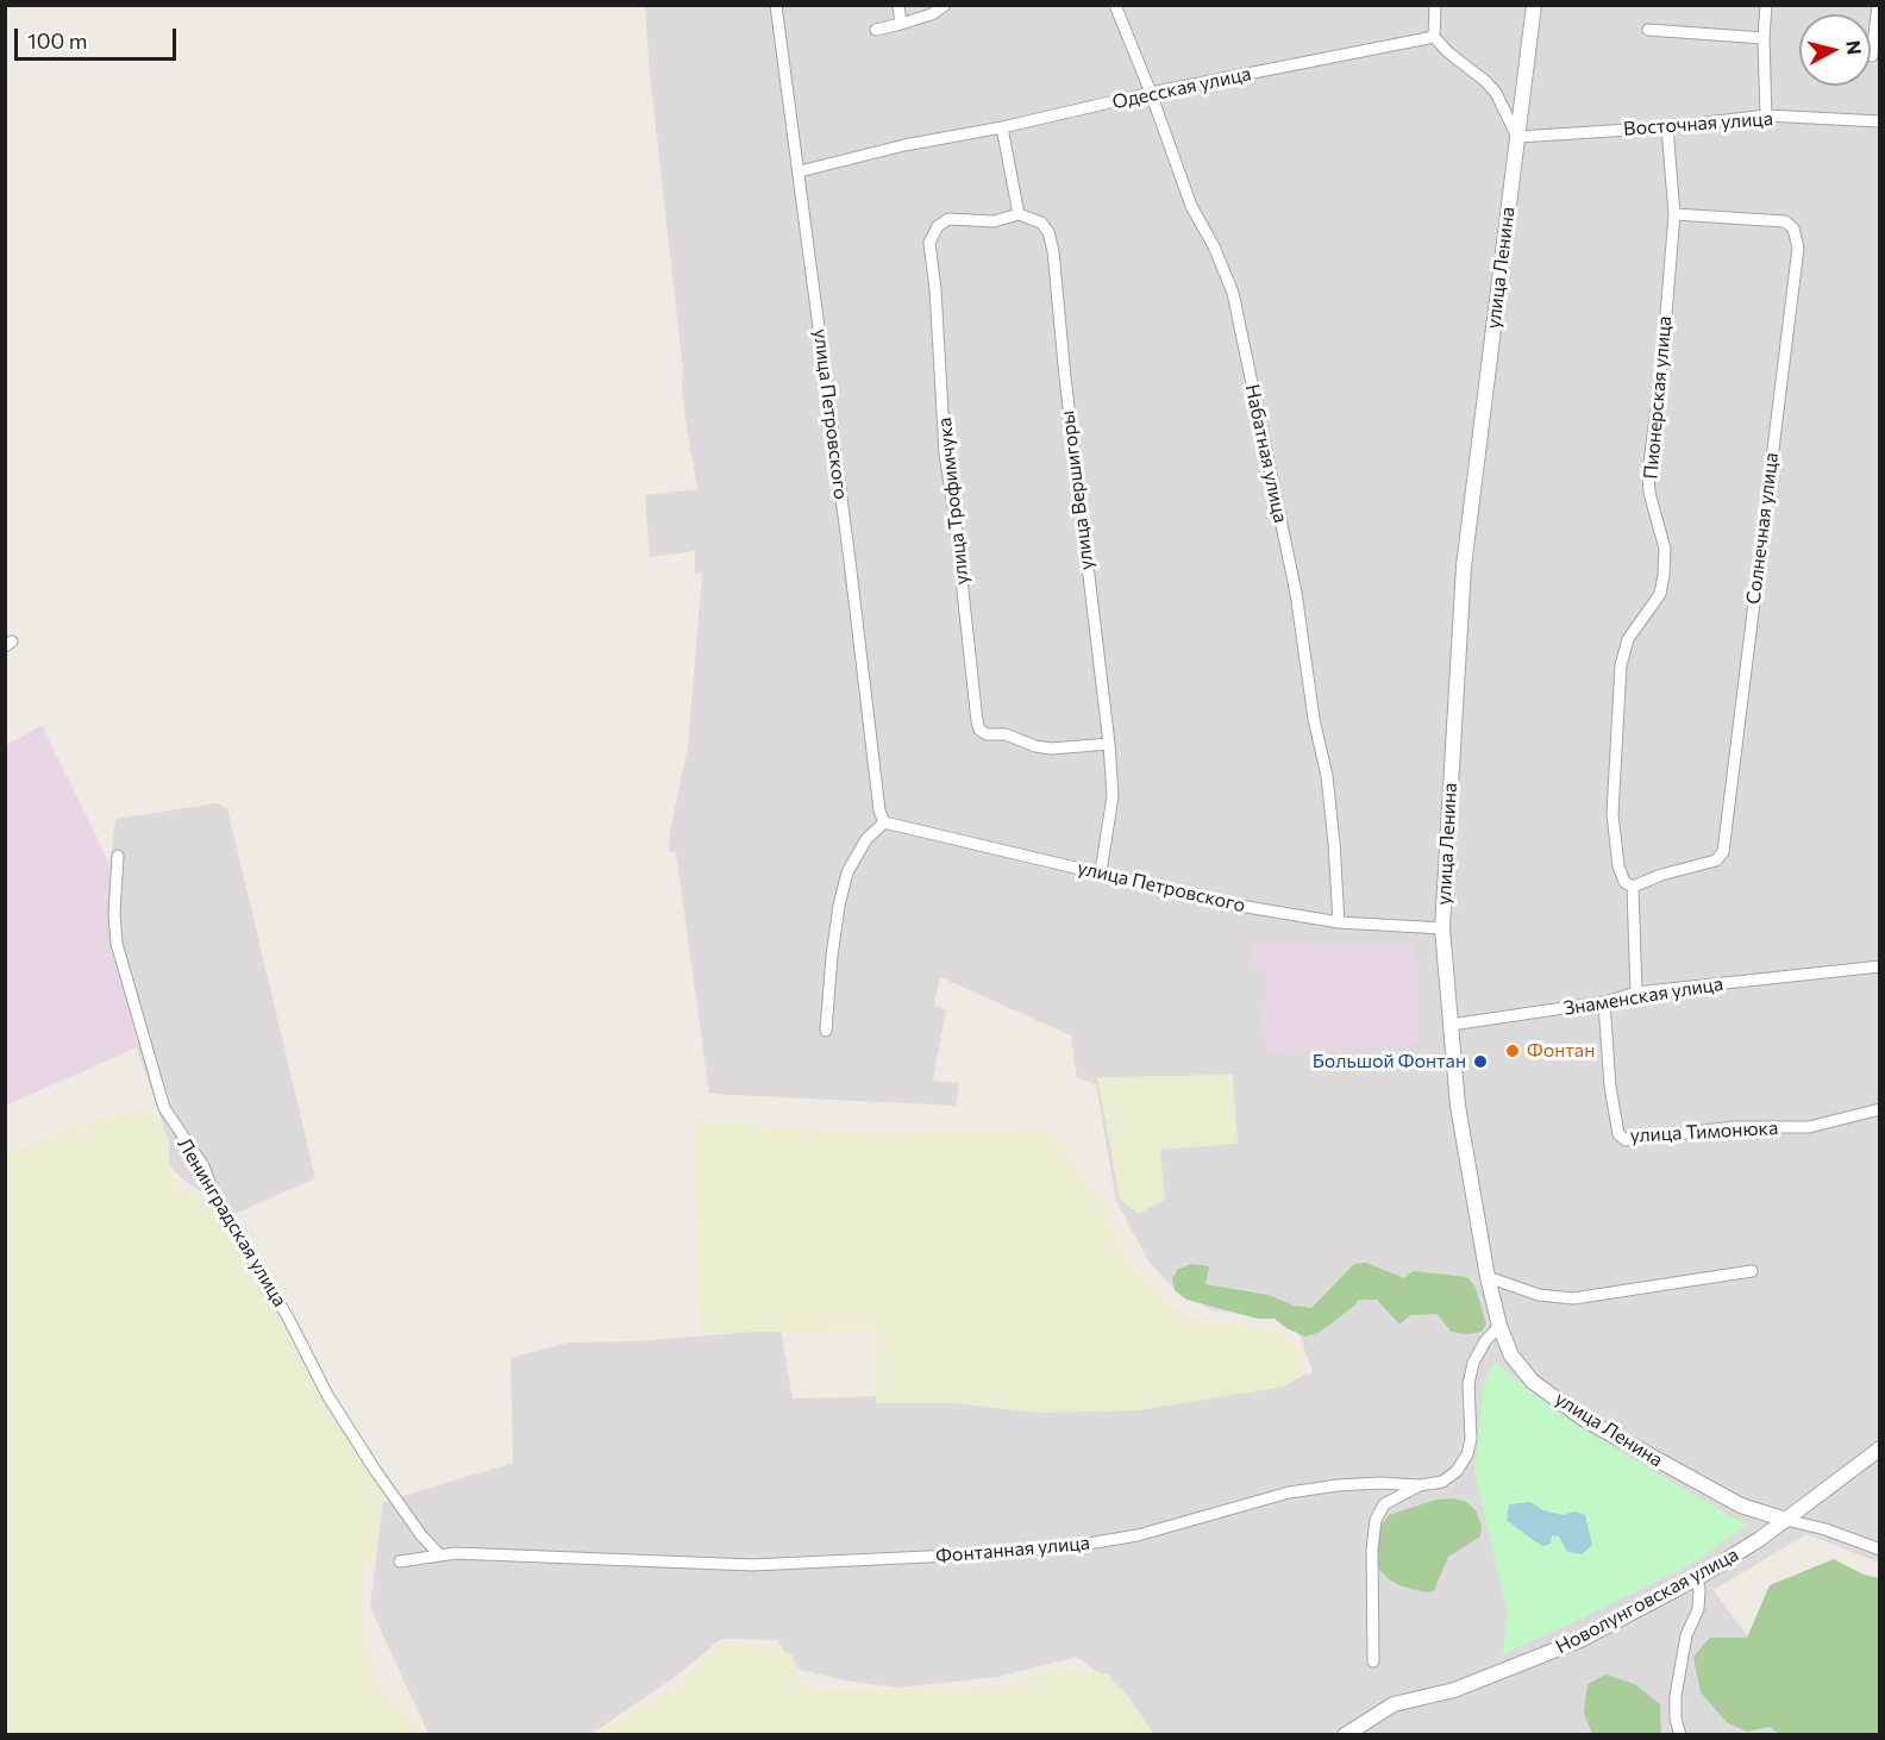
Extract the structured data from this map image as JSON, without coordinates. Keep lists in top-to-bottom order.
{
  "streets": {
    "street": [
      "Одесская улица",
      "Восточная улица",
      "улица Ленина",
      "Пионерская улица",
      "улица Петровского",
      "Набатная улица",
      "улица Вершигоры",
      "улица Трофимчука",
      "Солнечная улица",
      "Знаменская улица",
      "улица Тимонюка",
      "Ленинградская улица",
      "Фонтанная улица",
      "Новолунговская улица"
    ]
  },
  "crossings": [
    ["Одесская улица", "улица Петровского"],
    ["Одесская улица", "Набатная улица"],
    ["Восточная улица", "улица Ленина"],
    ["Восточная улица", "Пионерская улица"],
    ["улица Ленина", "улица Петровского"],
    ["улица Ленина", "Знаменская улица"],
    ["улица Ленина", "Фонтанная улица"],
    ["улица Ленина", "Новолунговская улица"],
    ["Пионерская улица", "Солнечная улица"],
    ["Пионерская улица", "Знаменская улица"],
    ["улица Петровского", "Набатная улица"],
    ["улица Петровского", "улица Вершигоры"],
    ["улица Вершигоры", "улица Трофимчука"],
    ["Знаменская улица", "улица Тимонюка"],
    ["Ленинградская улица", "Фонтанная улица"]
  ],
  "places": ["Фонтан", "Большой Фонтан"],
  "scale_bar": "100 m",
  "north": "right"
}
